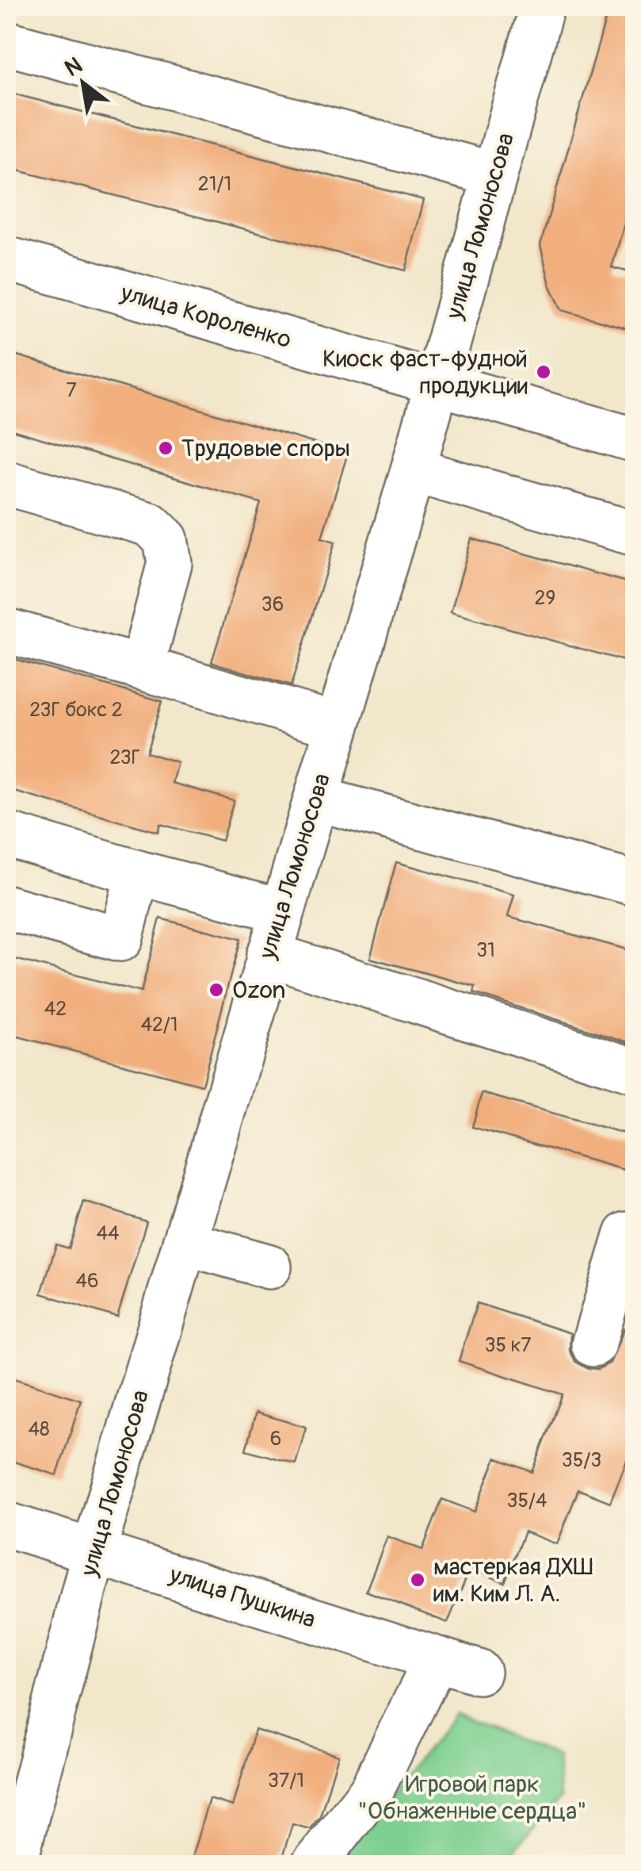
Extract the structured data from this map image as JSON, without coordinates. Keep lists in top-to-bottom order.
{
  "streets": {
    "street": ["улица Ломоносова", "улица Короленко", "улица Пушкина"]
  },
  "crossings": [
    ["улица Ломоносова", "улица Короленко"],
    ["улица Ломоносова", "улица Пушкина"]
  ],
  "parks": ["Игровой парк \"Обнаженные сердца\""],
  "places": [
    "Киоск фаст-фудной продукции",
    "Трудовые споры",
    "Ozon",
    "мастеркая ДХШ им. Ким Л. А."
  ],
  "house_numbers": [
    "21/1",
    "7",
    "29",
    "36",
    "23Г бокс 2",
    "23Г",
    "31",
    "42",
    "42/1",
    "44",
    "46",
    "35 к7",
    "48",
    "6",
    "35/3",
    "35/4",
    "37/1"
  ],
  "north": "top left"
}
